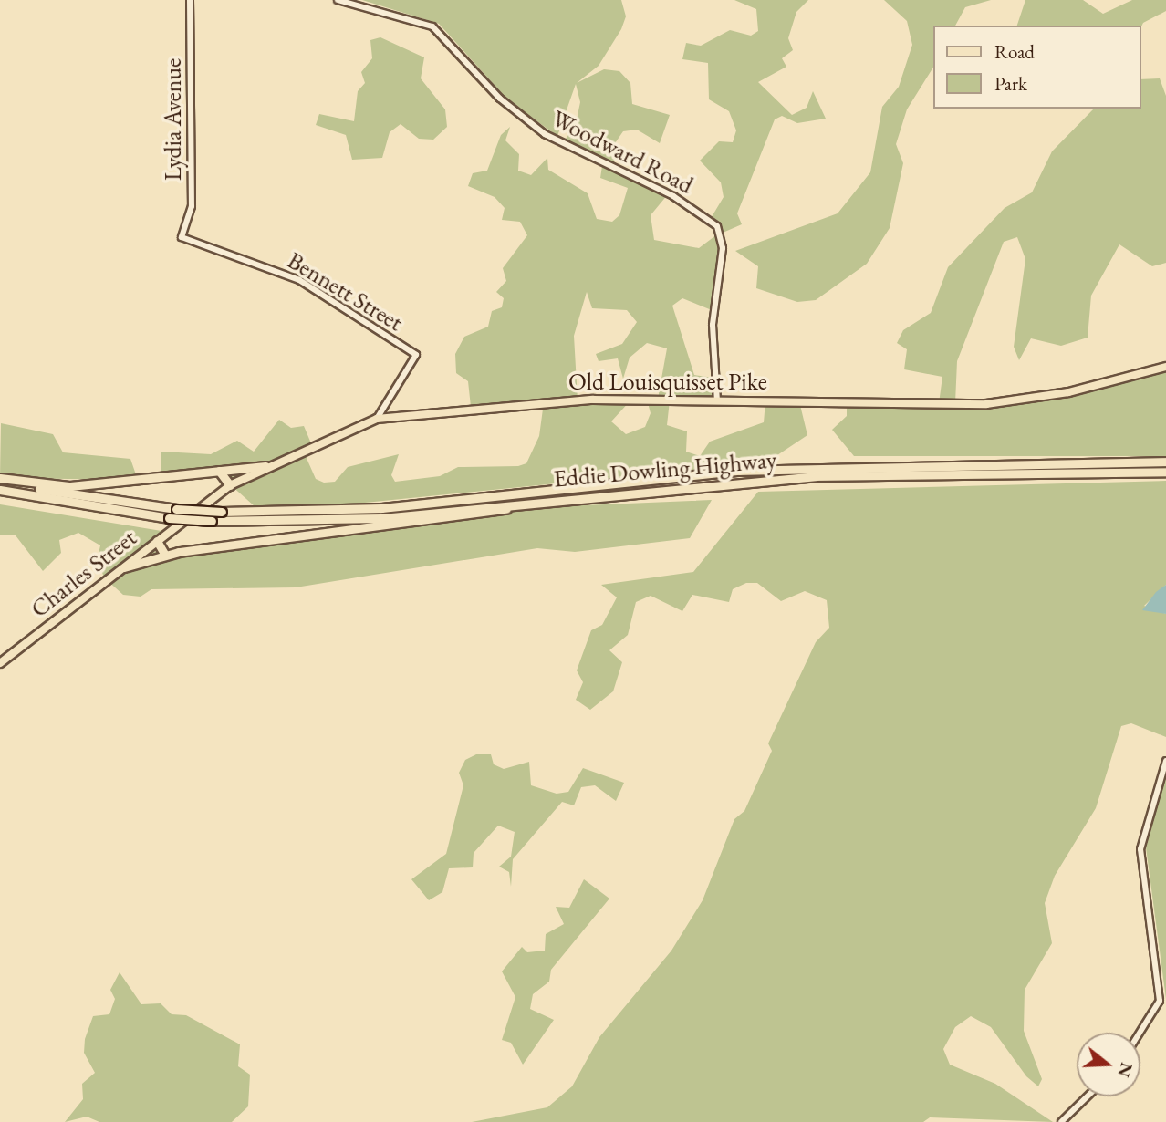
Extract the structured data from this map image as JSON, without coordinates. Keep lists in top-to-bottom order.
{
  "streets": {
    "highway": ["Eddie Dowling Highway"],
    "main road": ["Old Louisquisset Pike", "Charles Street"],
    "street": ["Lydia Avenue", "Woodward Road", "Bennett Street"]
  },
  "crossings": [
    ["Lydia Avenue", "Bennett Street"],
    ["Woodward Road", "Old Louisquisset Pike"],
    ["Bennett Street", "Old Louisquisset Pike"],
    ["Old Louisquisset Pike", "Charles Street"]
  ],
  "legend": ["Road", "Park"],
  "north": "right"
}
